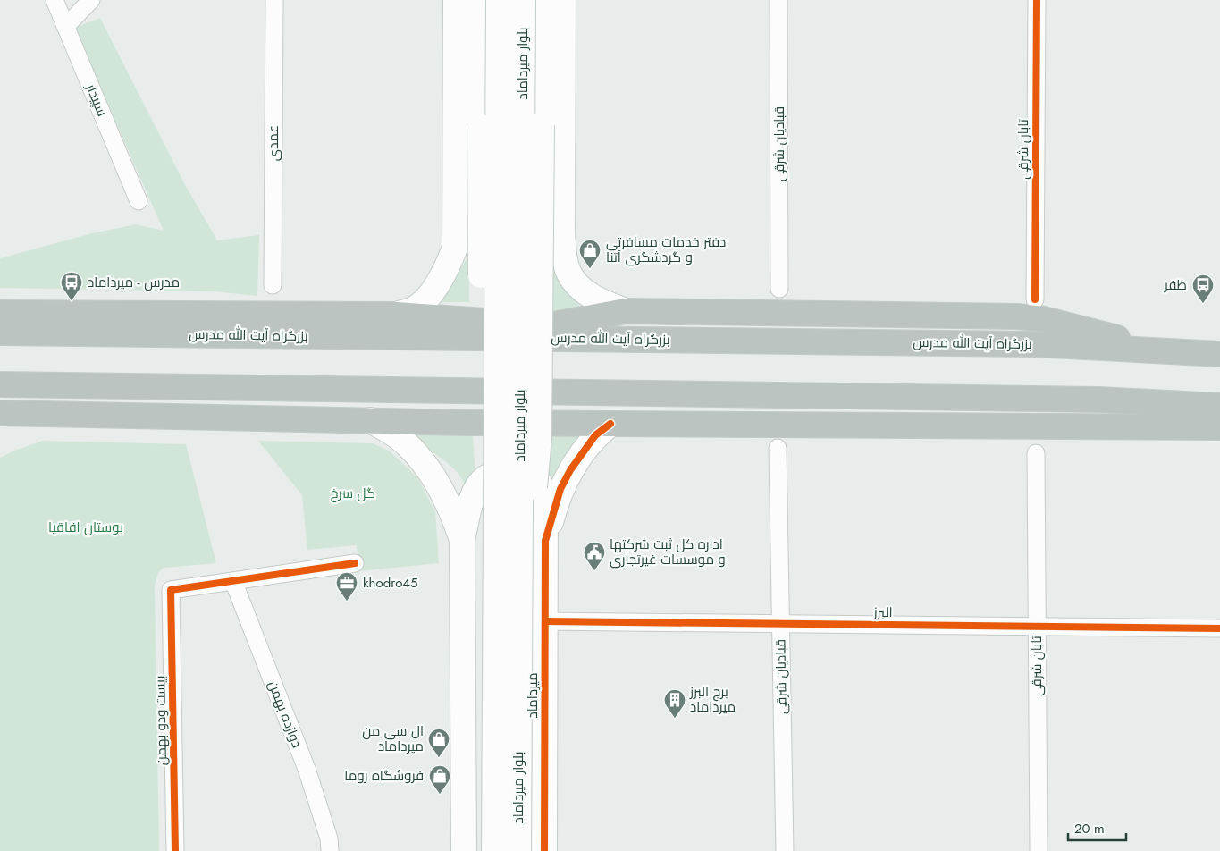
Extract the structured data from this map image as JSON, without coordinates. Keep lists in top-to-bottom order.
{
  "streets": {
    "highway": ["بزرگراه آیت الله مدرس"],
    "main road": ["بلوار میرداماد", "میرداماد"],
    "street": [
      "سپیدار",
      "عمدی",
      "قبادیان شرقی",
      "تابان شرقی",
      "البرز",
      "دوازده بهمن",
      "بیست ودو بهمن"
    ]
  },
  "crossings": [
    ["قبادیان شرقی", "البرز"],
    ["تابان شرقی", "البرز"],
    ["البرز", "میرداماد"],
    ["دوازده بهمن", "بیست ودو بهمن"]
  ],
  "parks": ["گل سرخ", "بوستان اقاقیا"],
  "places": {
    "shop": ["دفتر خدمات مسافرتی و گردشگری آتنا", "ال سی من میرداماد", "فروشگاه روما"],
    "bus stop": ["مدرس - میرداماد", "ظفر"],
    "public building": ["اداره کل ثبت شرکتها و موسسات غیرتجاری"],
    "office": ["khodro45"],
    "building": ["برج البرز میرداماد"]
  },
  "scale_bar": "20 m"
}
